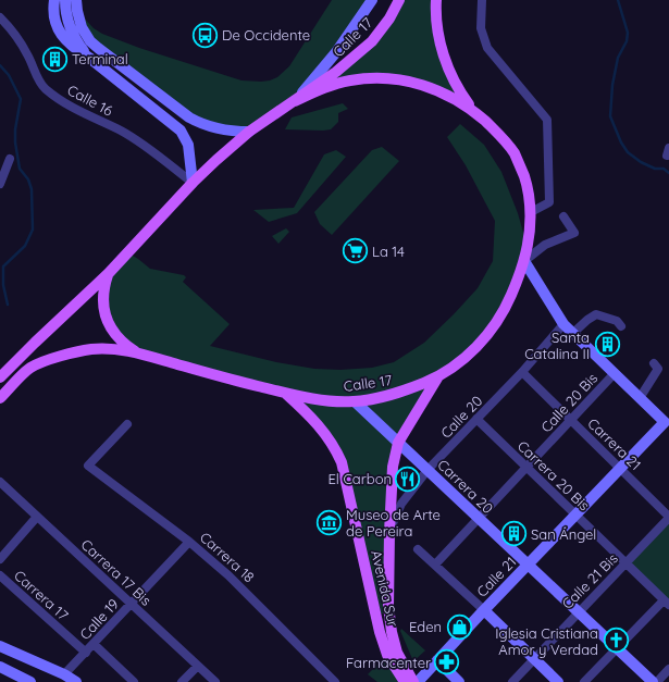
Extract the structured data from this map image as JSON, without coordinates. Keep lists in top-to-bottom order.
{
  "streets": {
    "main road": [
      "Calle 17",
      "Carrera 20",
      "Calle 21",
      "Avenida Sur"
    ],
    "street": [
      "Calle 16",
      "Calle 20 Bis",
      "Calle 20",
      "Carrera 21",
      "Carrera 20 Bis",
      "Carrera 18",
      "Carrera 17 Bis",
      "Calle 21 Bis",
      "Carrera 17",
      "Calle 19"
    ]
  },
  "crossings": [
    ["Calle 17", "Calle 16"],
    ["Calle 17", "Carrera 20"],
    ["Calle 17", "Avenida Sur"],
    ["Calle 20 Bis", "Carrera 21"],
    ["Calle 20 Bis", "Carrera 20 Bis"],
    ["Calle 20 Bis", "Carrera 20"],
    ["Calle 20", "Carrera 21"],
    ["Calle 20", "Carrera 20 Bis"],
    ["Calle 20", "Carrera 20"],
    ["Calle 20", "Avenida Sur"],
    ["Carrera 21", "Calle 21"],
    ["Carrera 21", "Calle 21 Bis"],
    ["Carrera 20 Bis", "Calle 21"],
    ["Carrera 20 Bis", "Calle 21 Bis"],
    ["Carrera 20", "Calle 21"],
    ["Carrera 20", "Calle 21 Bis"],
    ["Carrera 20", "Avenida Sur"],
    ["Carrera 18", "Calle 19"],
    ["Carrera 17 Bis", "Calle 19"],
    ["Carrera 17", "Calle 19"]
  ],
  "places": {
    "bus stop": ["De Occidente"],
    "building": ["Terminal", "Santa Catalina II", "San Ángel"],
    "supermarket": ["La 14"],
    "restaurant": ["El Carbon"],
    "museum": ["Museo de Arte de Pereira"],
    "shop": ["Eden"],
    "church": ["Iglesia Cristiana Amor y Verdad"],
    "pharmacy": ["Farmacenter"]
  }
}
